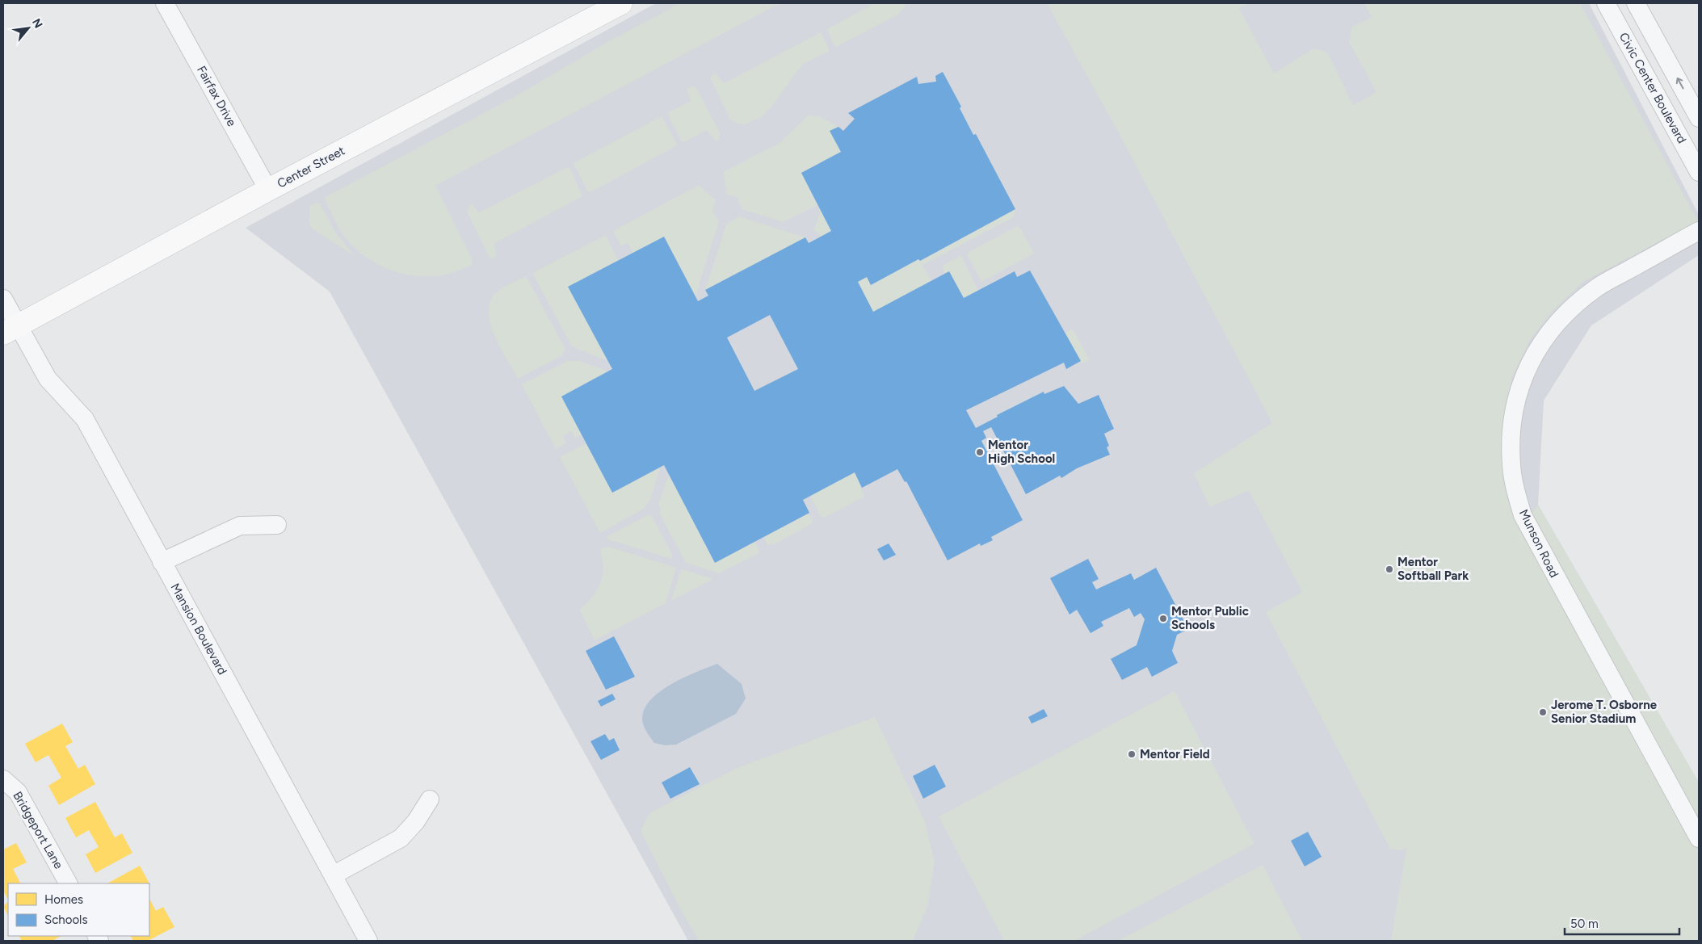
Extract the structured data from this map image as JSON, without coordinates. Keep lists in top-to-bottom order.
{
  "streets": {
    "main road": ["Center Street"],
    "street": [
      "Civic Center Boulevard",
      "Fairfax Drive",
      "Munson Road",
      "Mansion Boulevard",
      "Bridgeport Lane"
    ]
  },
  "crossings": [
    ["Fairfax Drive", "Center Street"],
    ["Center Street", "Mansion Boulevard"]
  ],
  "places": [
    "Mentor High School",
    "Mentor Softball Park",
    "Mentor Public Schools",
    "Jerome T. Osborne Senior Stadium",
    "Mentor Field"
  ],
  "legend": ["Homes", "Schools"],
  "scale_bar": "50 m",
  "north": "top right"
}
